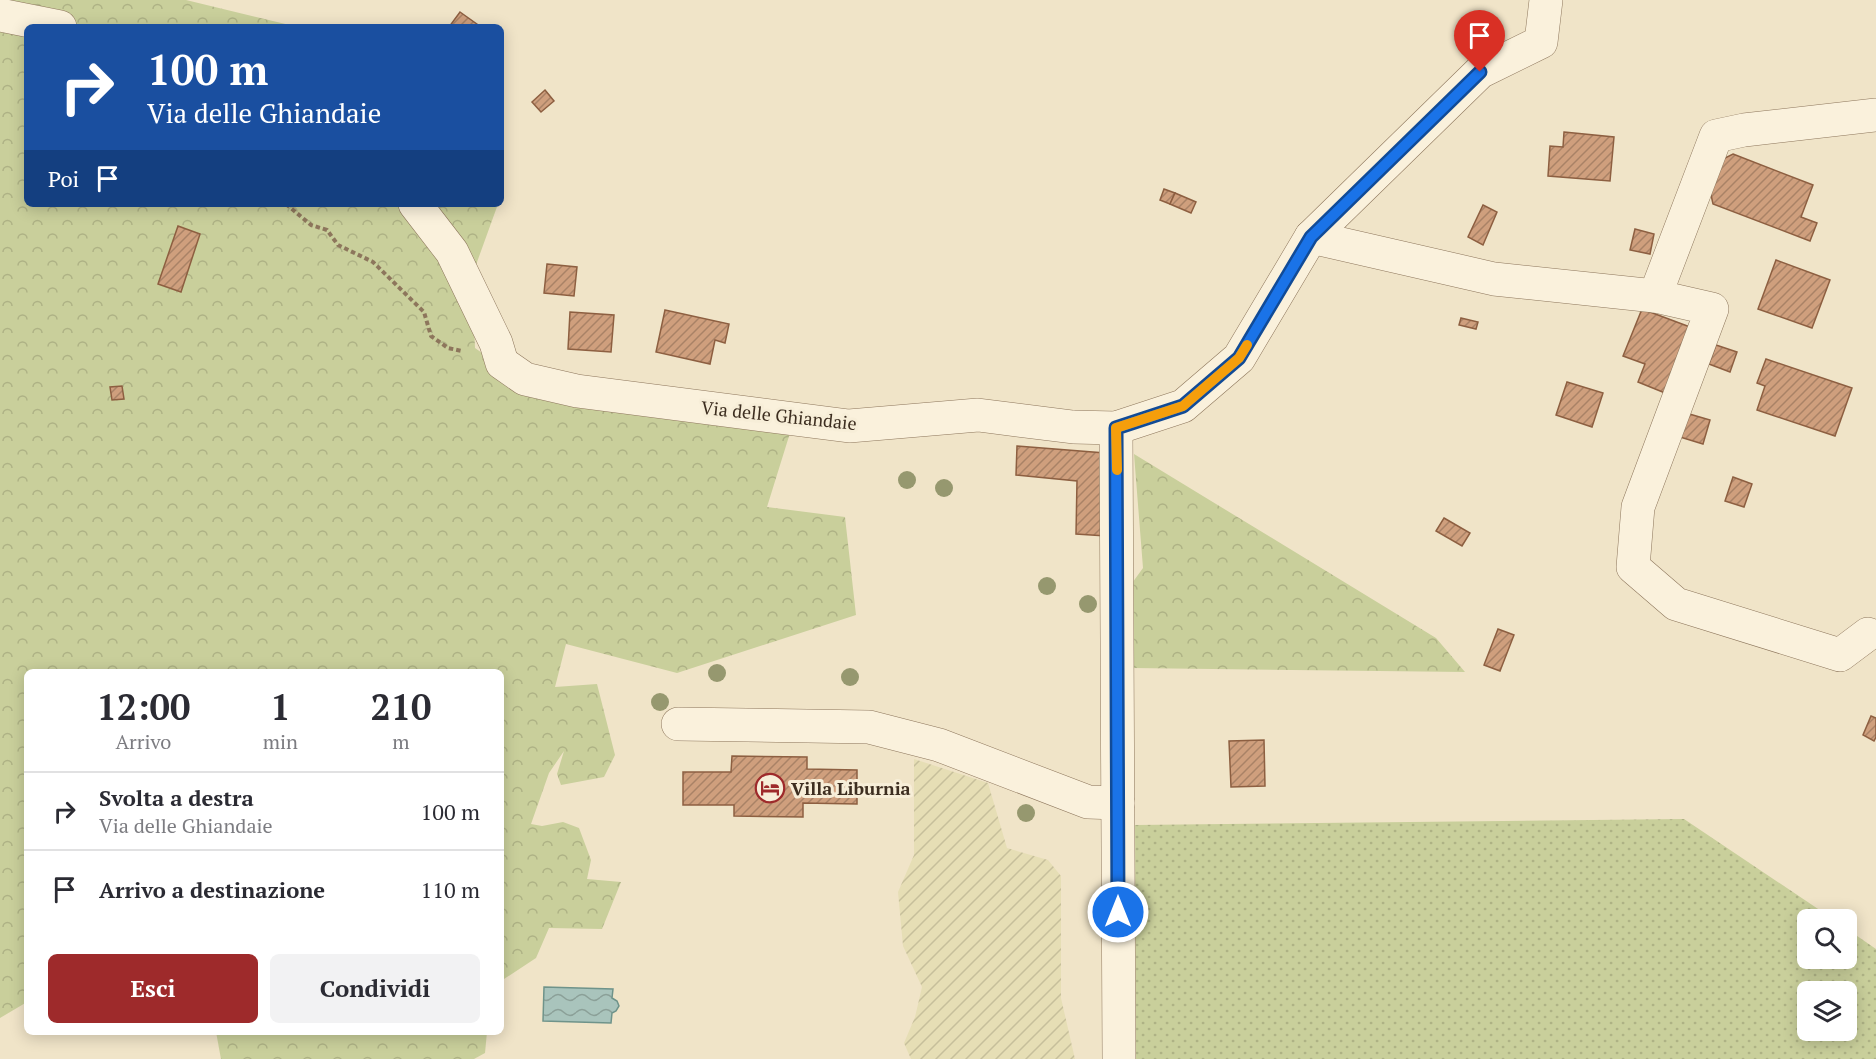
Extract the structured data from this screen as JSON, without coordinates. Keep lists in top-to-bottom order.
{
  "streets": {
    "street": ["Via delle Ghiandaie"]
  },
  "places": {
    "hotel": ["Villa Liburnia"]
  },
  "page": {
    "turn": ["100 m", "Via delle Ghiandaie"],
    "then": "Poi",
    "eta": [
      "12:00",
      "Arrivo",
      "1",
      "min",
      "210",
      "m"
    ],
    "list": [
      {
        "name": "Svolta a destra",
        "note": "Via delle Ghiandaie",
        "value": "100 m"
      },
      {
        "name": "Arrivo a destinazione",
        "value": "110 m"
      }
    ],
    "buttons": ["Esci", "Condividi"]
  }
}
